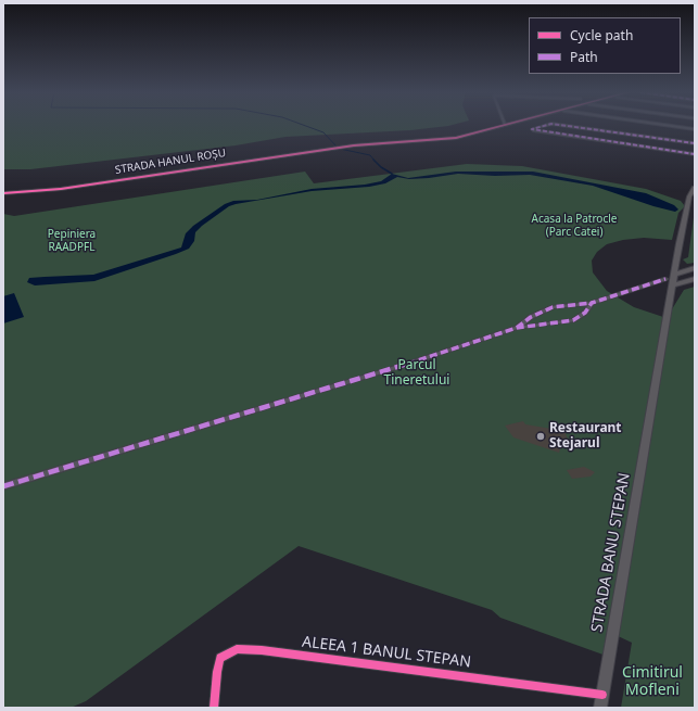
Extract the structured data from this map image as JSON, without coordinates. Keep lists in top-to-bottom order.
{
  "streets": {
    "main road": ["STRADA BANU STEPAN"],
    "street": ["STRADA HANUL ROȘU", "ALEEA 1 BANUL STEPAN"]
  },
  "crossings": [
    ["STRADA BANU STEPAN", "ALEEA 1 BANUL STEPAN"]
  ],
  "parks": [
    "Acasa la Patrocle (Parc Catei)",
    "Pepiniera RAADPFL",
    "Parcul Tineretului",
    "Cimitirul Mofleni"
  ],
  "places": ["Restaurant Stejarul"],
  "legend": ["Cycle path", "Path"]
}
